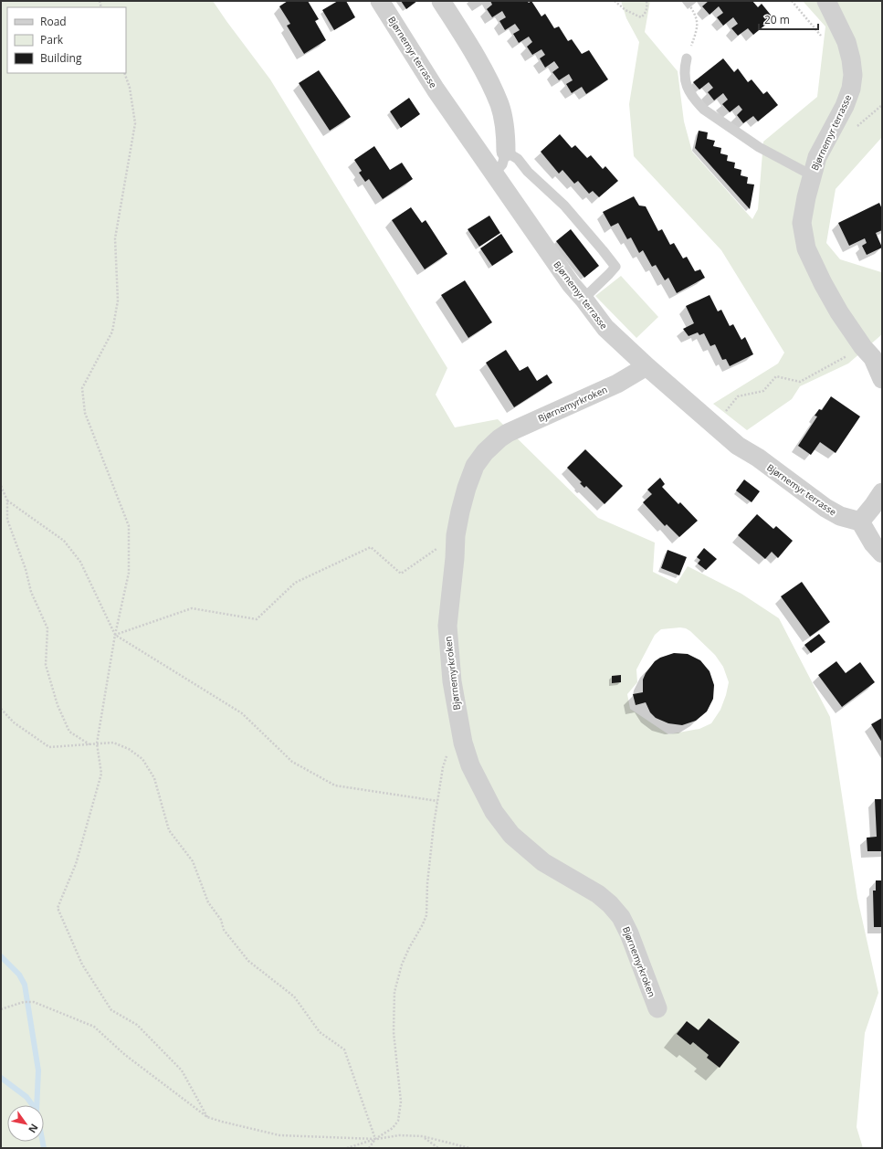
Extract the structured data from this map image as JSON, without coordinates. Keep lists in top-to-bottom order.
{
  "streets": {
    "street": ["Bjørnemyr terrasse", "Bjørnemyrkroken"]
  },
  "crossings": [
    ["Bjørnemyr terrasse", "Bjørnemyrkroken"]
  ],
  "legend": ["Road", "Park", "Building"],
  "scale_bar": "20 m",
  "north": "bottom right"
}
